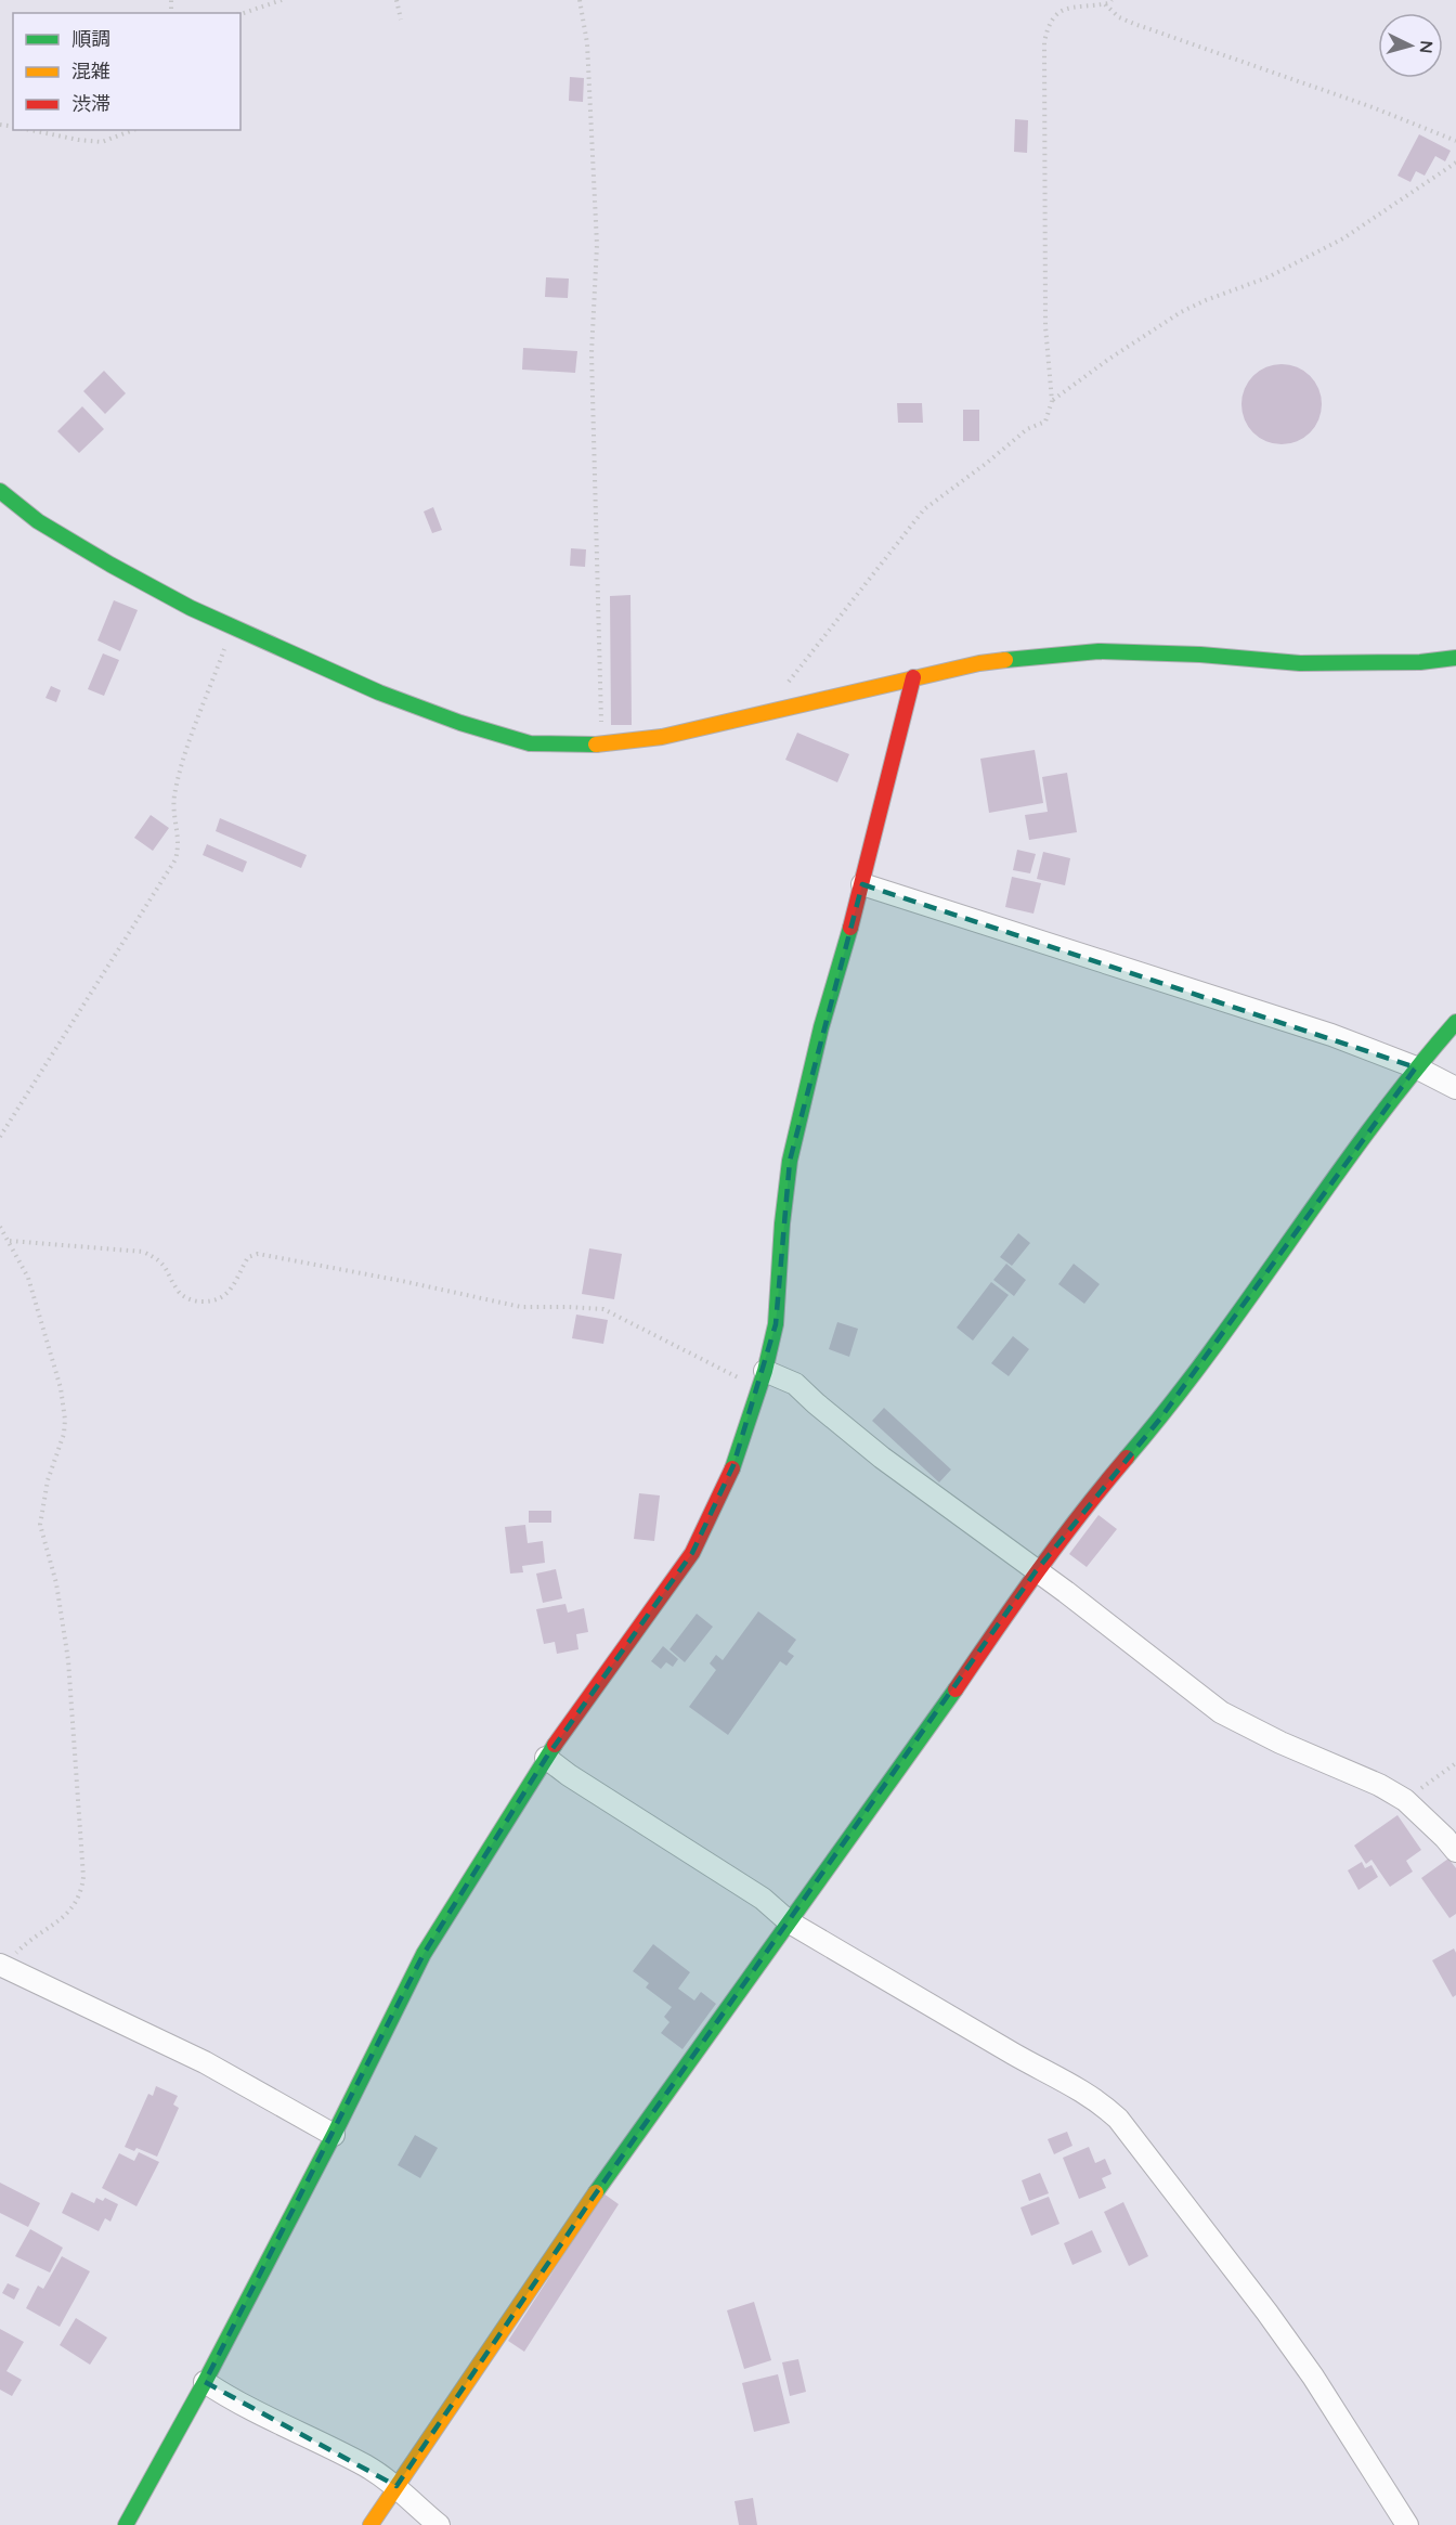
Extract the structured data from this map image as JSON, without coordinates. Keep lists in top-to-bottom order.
{
  "legend": ["順調", "混雑", "渋滞"],
  "north": "right"
}
